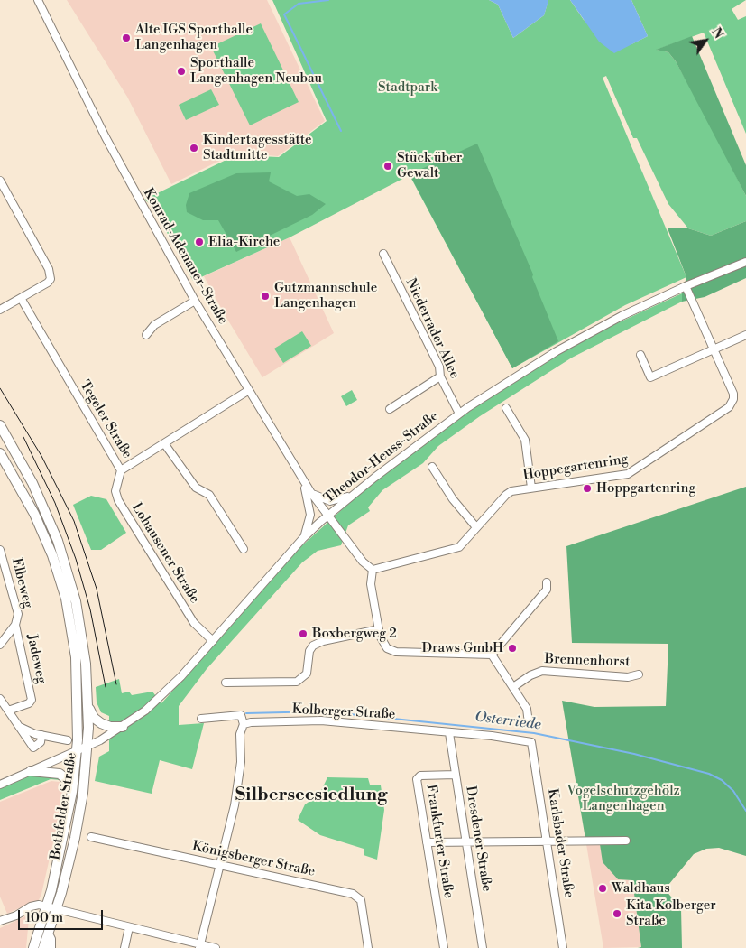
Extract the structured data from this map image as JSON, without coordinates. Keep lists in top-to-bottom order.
{
  "streets": {
    "main road": ["Bothfelder Straße"],
    "street": [
      "Konrad-Adenauer-Straße",
      "Niederrader Allee",
      "Tegeler Straße",
      "Theodor-Heuss-Straße",
      "Hoppegartenring",
      "Lohausener Straße",
      "Elbeweg",
      "Jadeweg",
      "Brennenhorst",
      "Kolberger Straße",
      "Dresdener Straße",
      "Frankfurter Straße",
      "Karlsbader Straße",
      "Königsberger Straße"
    ]
  },
  "crossings": [
    ["Konrad-Adenauer-Straße", "Tegeler Straße"],
    ["Konrad-Adenauer-Straße", "Theodor-Heuss-Straße"],
    ["Niederrader Allee", "Theodor-Heuss-Straße"],
    ["Tegeler Straße", "Lohausener Straße"],
    ["Theodor-Heuss-Straße", "Hoppegartenring"],
    ["Theodor-Heuss-Straße", "Lohausener Straße"],
    ["Theodor-Heuss-Straße", "Bothfelder Straße"],
    ["Elbeweg", "Jadeweg"],
    ["Kolberger Straße", "Dresdener Straße"],
    ["Kolberger Straße", "Karlsbader Straße"],
    ["Dresdener Straße", "Frankfurter Straße"]
  ],
  "districts": ["Silberseesiedlung"],
  "water": ["Osterriede"],
  "parks": ["Stadtpark", "Vogelschutzgehölz Langenhagen"],
  "places": [
    "Alte IGS Sporthalle Langenhagen",
    "Sporthalle Langenhagen Neubau",
    "Kindertagesstätte Stadtmitte",
    "Stück über Gewalt",
    "Elia-Kirche",
    "Gutzmannschule Langenhagen",
    "Hoppgartenring",
    "Boxbergweg 2",
    "Draws GmbH",
    "Waldhaus",
    "Kita Kolberger Straße"
  ],
  "scale_bar": "100 m",
  "north": "top right"
}
